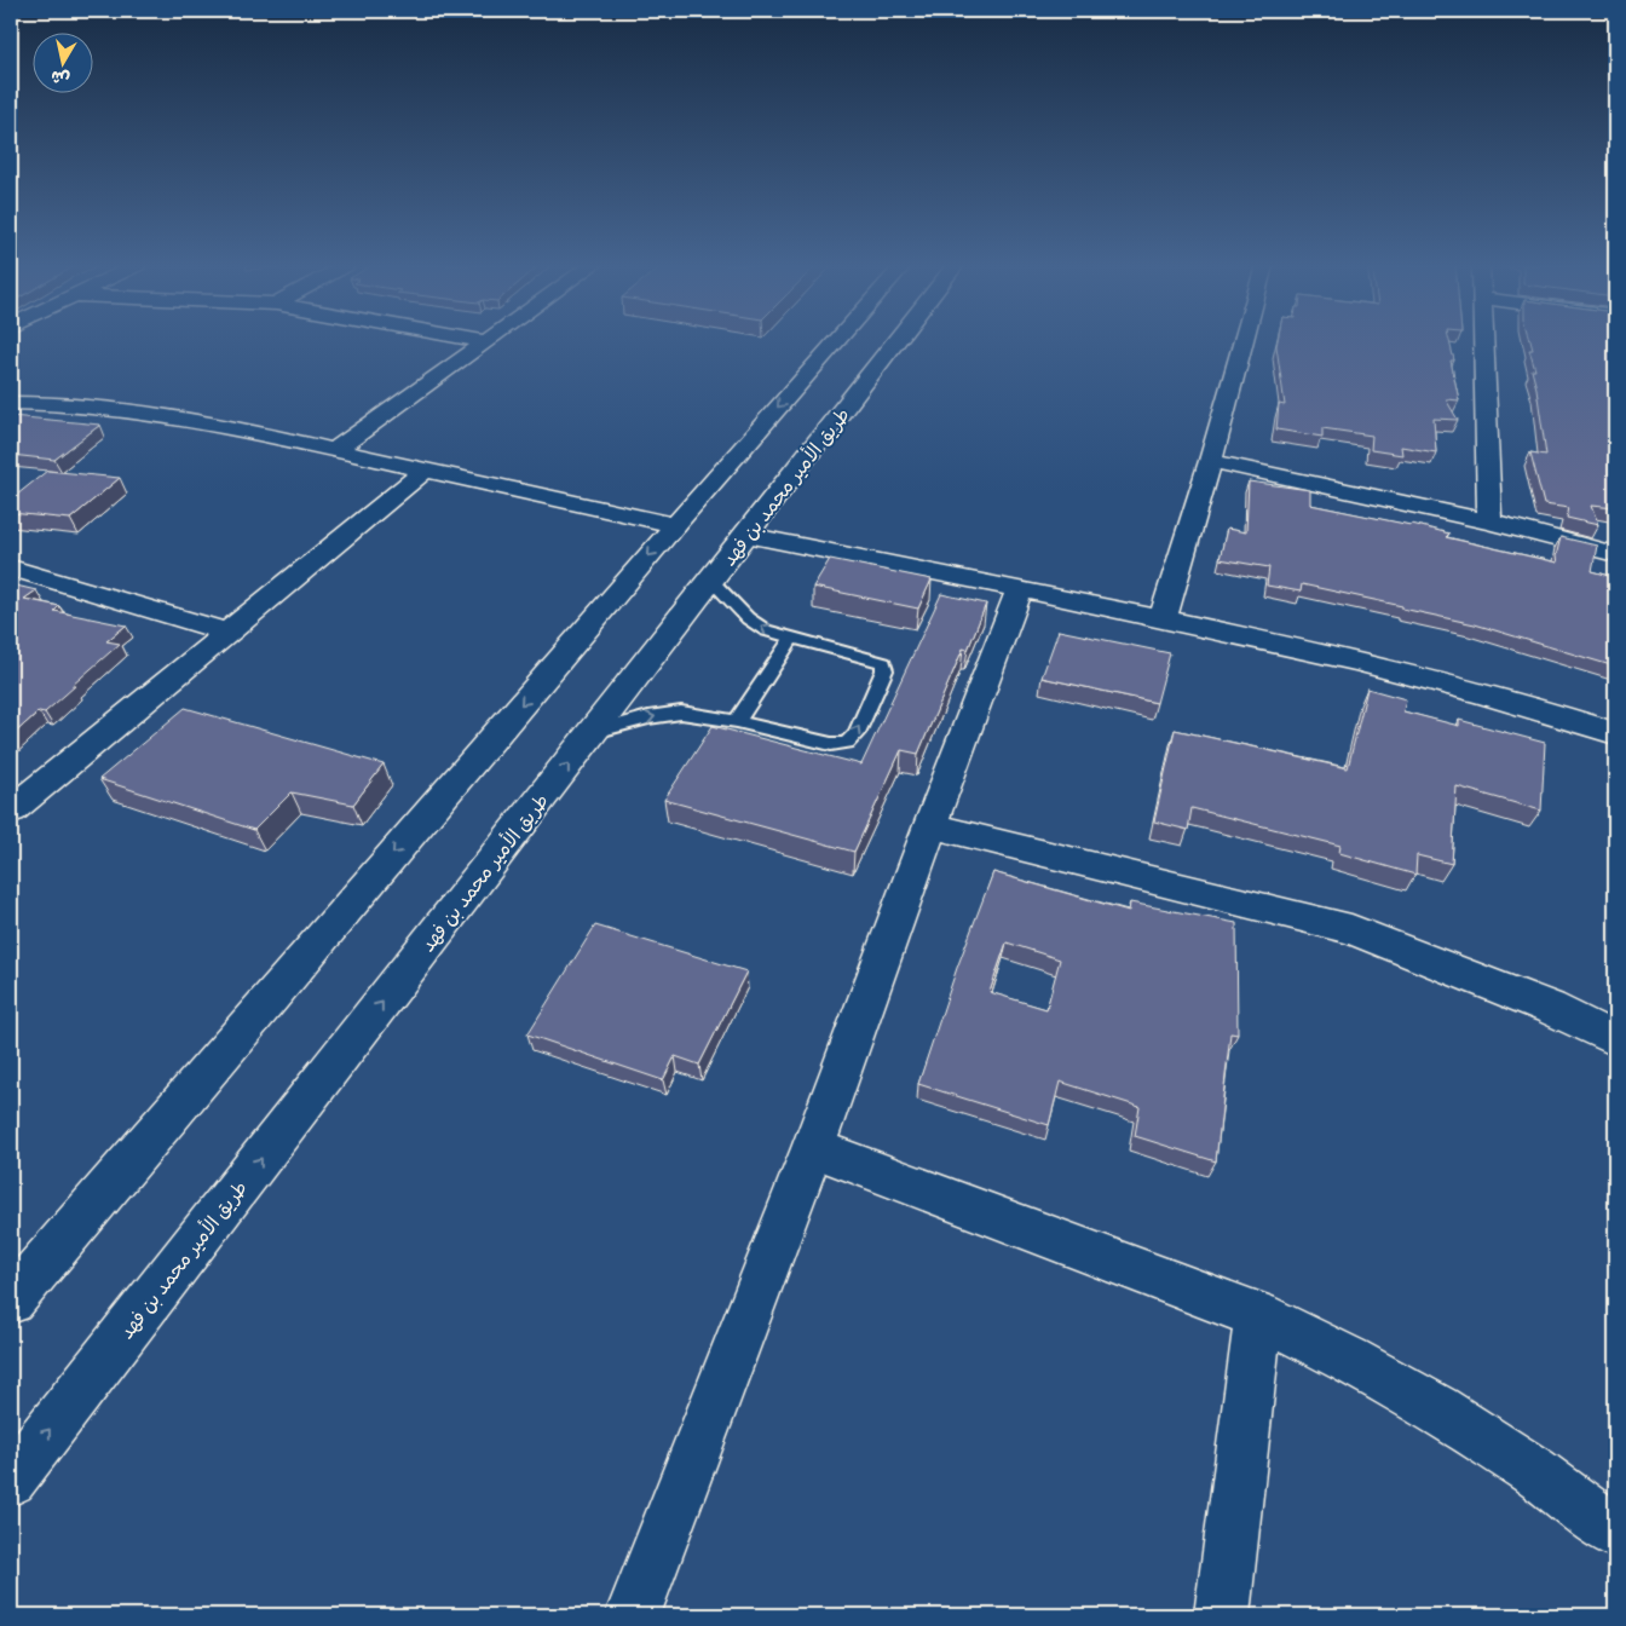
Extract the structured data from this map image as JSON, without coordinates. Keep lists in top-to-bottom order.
{
  "streets": {
    "street": ["طريق الأمير محمد بن فهد"]
  },
  "north": "bottom"
}
